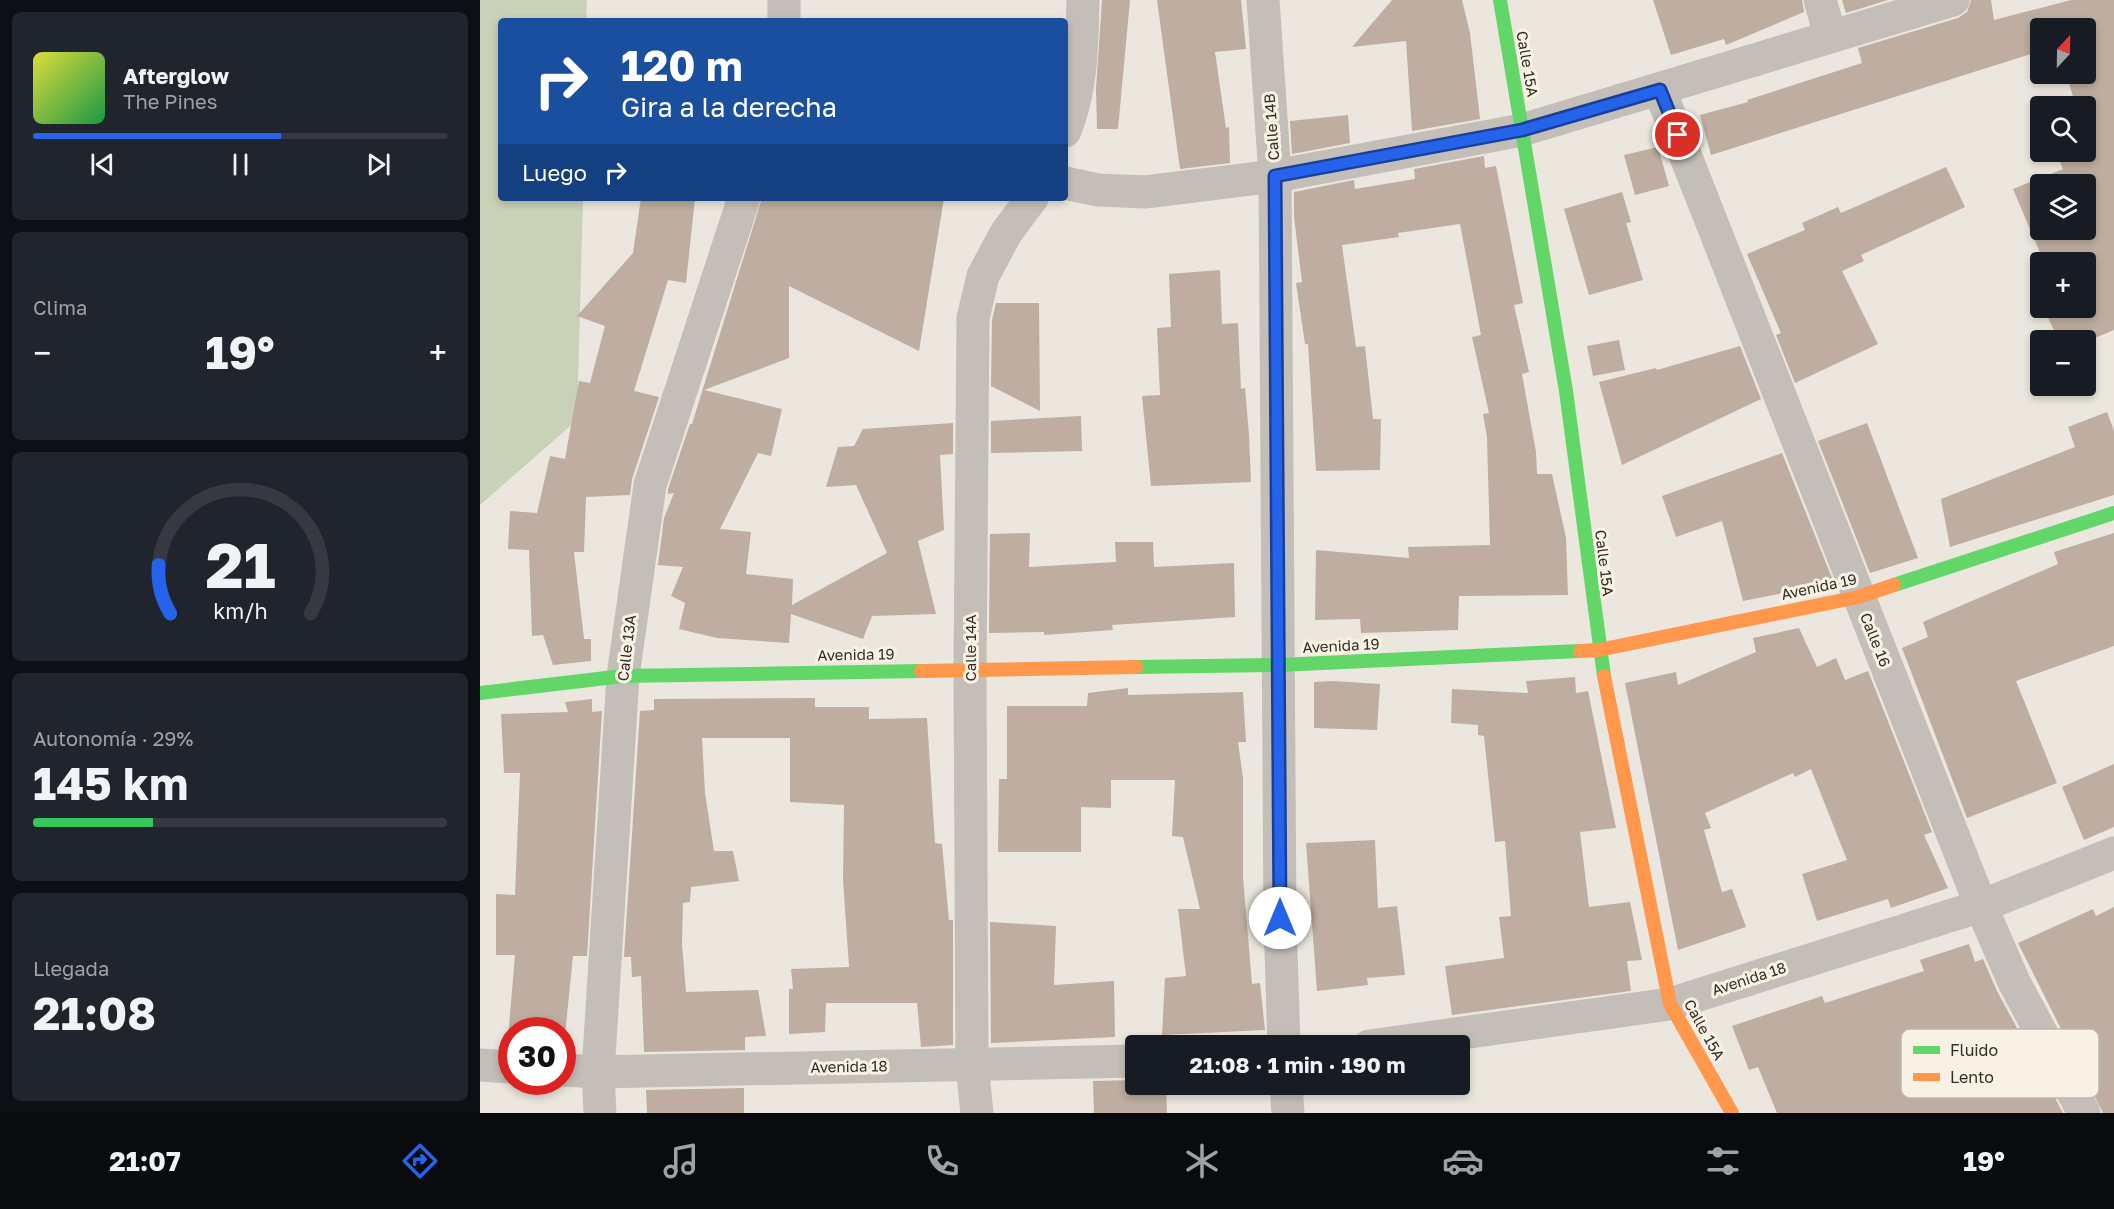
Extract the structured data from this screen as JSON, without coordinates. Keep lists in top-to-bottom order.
{
  "streets": {
    "street": [
      "Calle 15A",
      "Calle 14B",
      "Avenida 19",
      "Calle 16",
      "Calle 13A",
      "Calle 14A",
      "Avenida 18"
    ]
  },
  "crossings": [
    ["Calle 15A", "Avenida 19"],
    ["Calle 15A", "Avenida 18"],
    ["Calle 14B", "Avenida 19"],
    ["Avenida 19", "Calle 16"],
    ["Avenida 19", "Calle 13A"],
    ["Avenida 19", "Calle 14A"],
    ["Calle 16", "Avenida 18"],
    ["Calle 13A", "Avenida 18"],
    ["Calle 14A", "Avenida 18"]
  ],
  "legend": ["Fluido", "Lento"],
  "north": "top",
  "page": {
    "map_buttons": ["+", "−"],
    "turn": ["120 m", "Gira a la derecha"],
    "song": ["Afterglow", "The Pines"],
    "then": "Luego",
    "tile": [
      "Clima",
      ["Autonomía · 29%", "145 km"],
      ["Llegada", "21:08"]
    ],
    "heat": ["−", "19°", "+"],
    "limit": "30",
    "trip": "21:08 · 1 min · 190 m",
    "tabs": ["21:07", "19°"],
    "gauge": ["21", "km/h"]
  }
}
